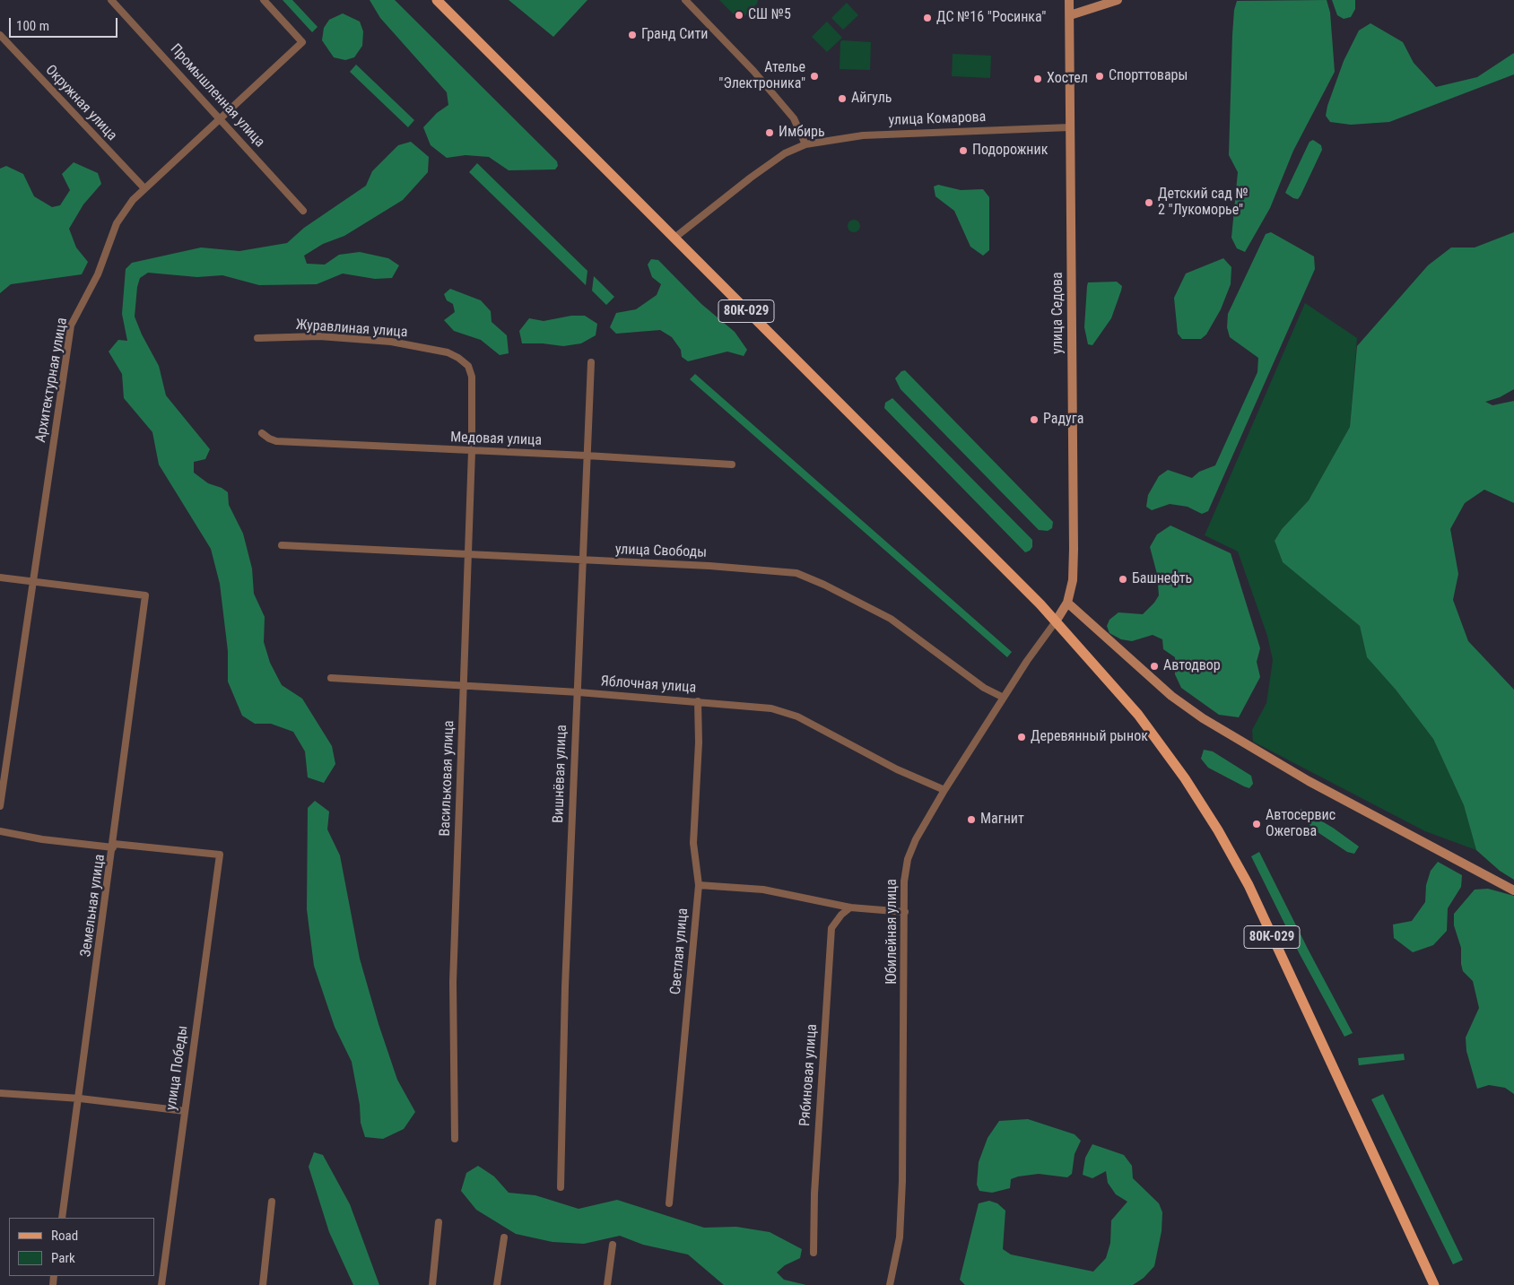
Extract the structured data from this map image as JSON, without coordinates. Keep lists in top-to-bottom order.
{
  "streets": {
    "main road": ["80К-029", "улица Седова"],
    "street": [
      "Промышленная улица",
      "Окружная улица",
      "улица Комарова",
      "Журавлиная улица",
      "Архитектурная улица",
      "Медовая улица",
      "улица Свободы",
      "Яблочная улица",
      "Вишнёвая улица",
      "Васильковая улица",
      "Земельная улица",
      "Юбилейная улица",
      "Светлая улица",
      "улица Победы",
      "Рябиновая улица"
    ]
  },
  "crossings": [
    ["Промышленная улица", "Архитектурная улица"],
    ["Окружная улица", "Архитектурная улица"],
    ["улица Комарова", "80К-029"],
    ["улица Комарова", "улица Седова"],
    ["80К-029", "улица Седова"],
    ["80К-029", "Юбилейная улица"],
    ["улица Седова", "Юбилейная улица"],
    ["Журавлиная улица", "Васильковая улица"],
    ["Архитектурная улица", "Земельная улица"],
    ["Медовая улица", "Вишнёвая улица"],
    ["Медовая улица", "Васильковая улица"],
    ["улица Свободы", "Вишнёвая улица"],
    ["улица Свободы", "Васильковая улица"],
    ["улица Свободы", "Юбилейная улица"],
    ["Яблочная улица", "Вишнёвая улица"],
    ["Яблочная улица", "Васильковая улица"],
    ["Яблочная улица", "Юбилейная улица"],
    ["Яблочная улица", "Светлая улица"],
    ["Земельная улица", "улица Победы"]
  ],
  "places": [
    "СШ №5",
    "ДС №16 \"Росинка\"",
    "Гранд Сити",
    "Ателье \"Электроника\"",
    "Спорттовары",
    "Хостел",
    "Айгуль",
    "Имбирь",
    "Подорожник",
    "Детский сад № 2 \"Лукоморье\"",
    "Радуга",
    "Башнефть",
    "Автодвор",
    "Деревянный рынок",
    "Магнит",
    "Автосервис Ожегова"
  ],
  "legend": ["Road", "Park"],
  "scale_bar": "100 m"
}
